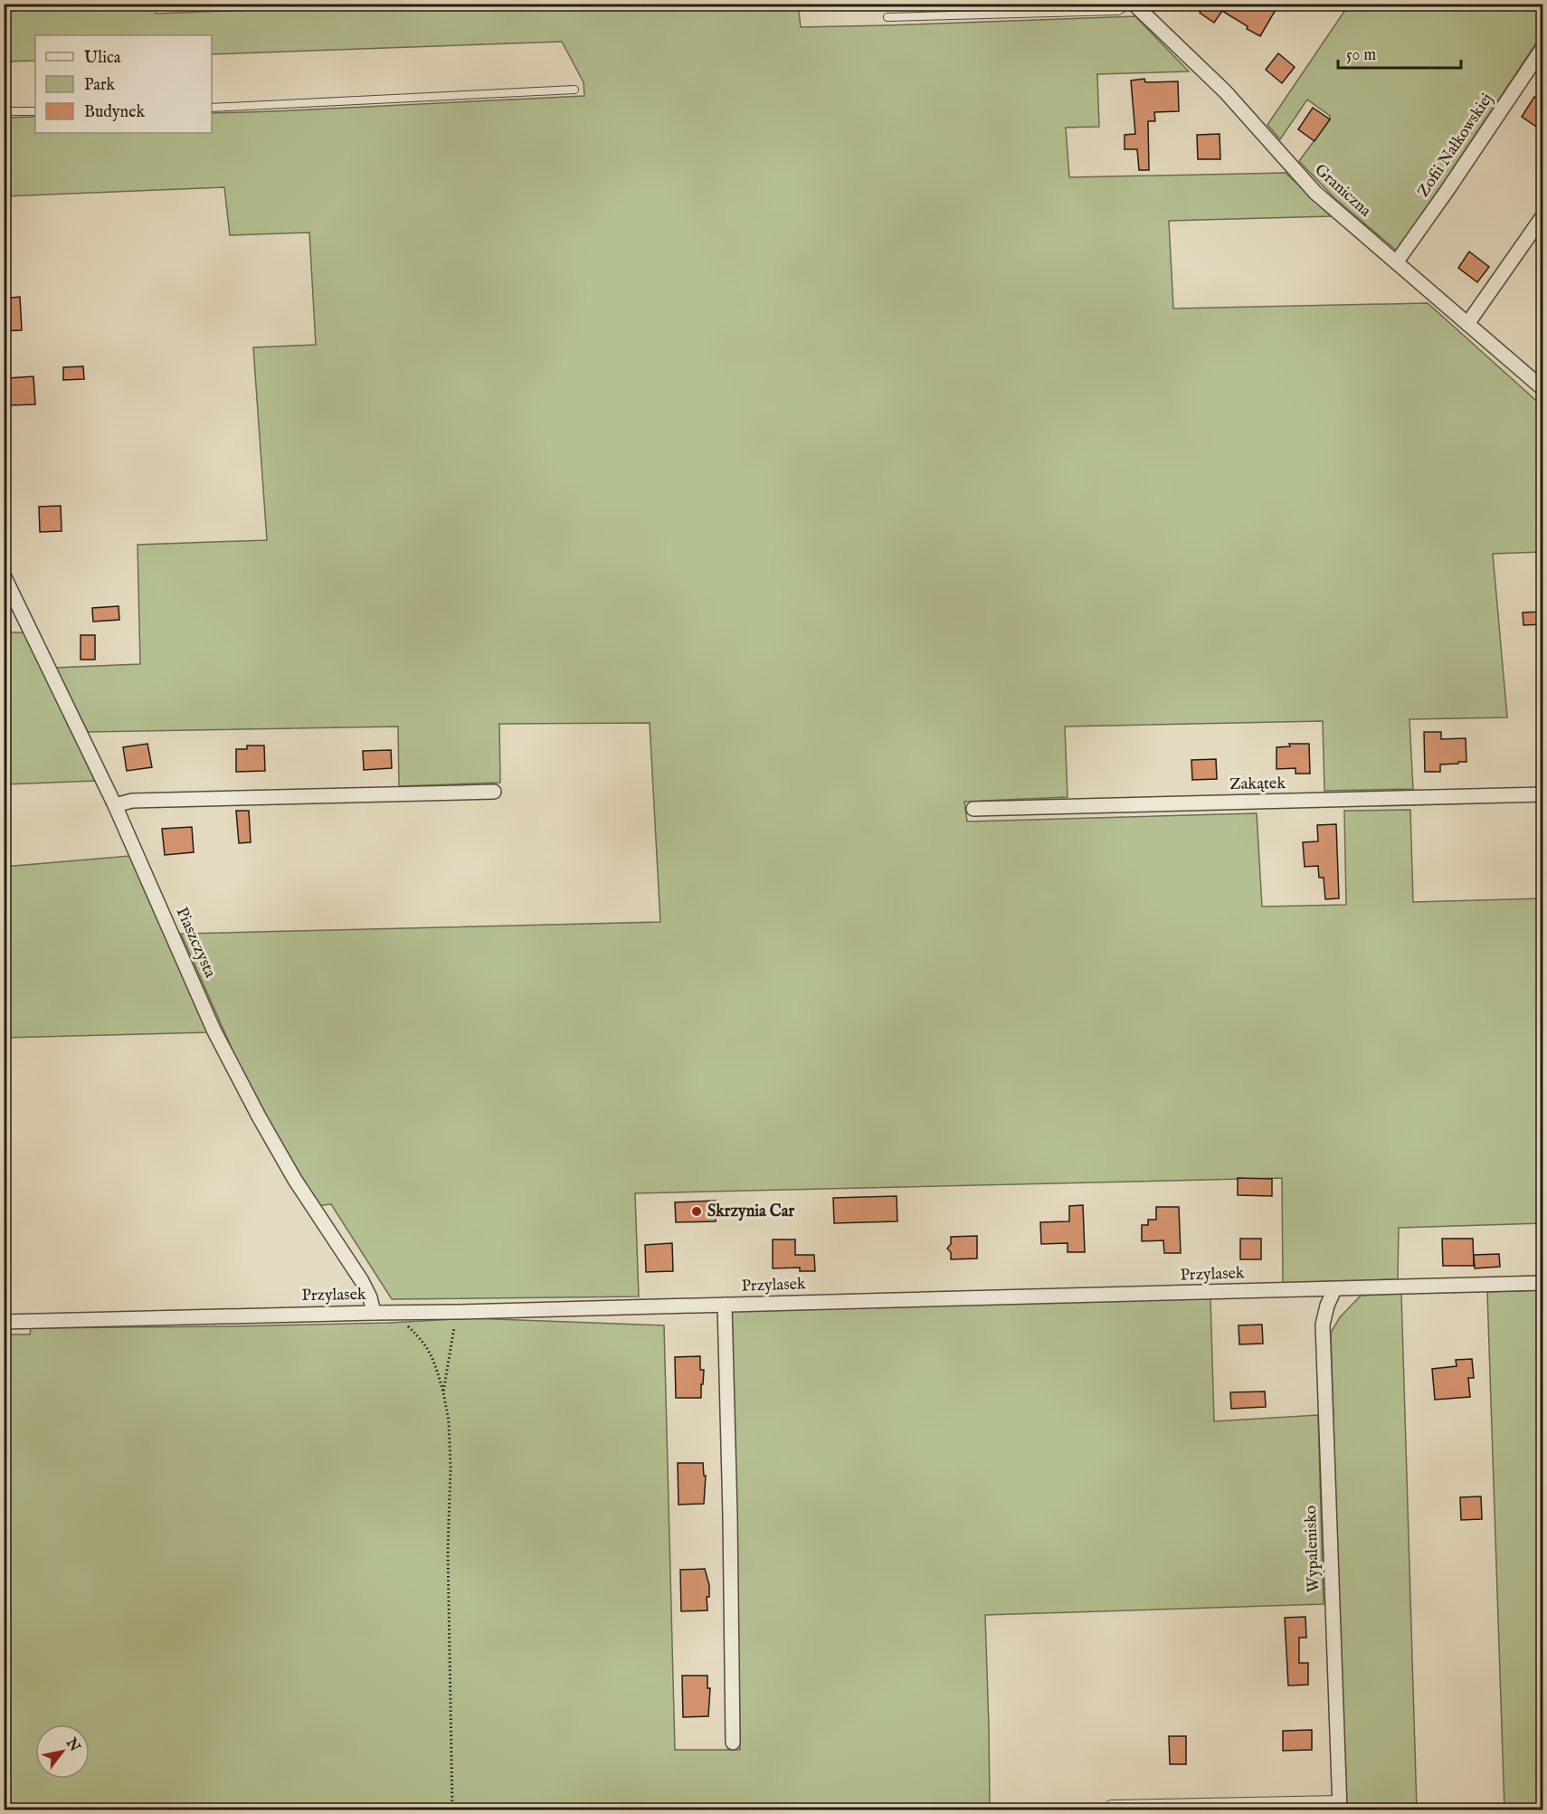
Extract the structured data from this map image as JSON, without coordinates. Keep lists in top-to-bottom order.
{
  "streets": {
    "street": [
      "Zofii Nałkowskiej",
      "Graniczna",
      "Zakątek",
      "Piaszczysta",
      "Przylasek",
      "Wypalenisko"
    ]
  },
  "crossings": [
    ["Zofii Nałkowskiej", "Graniczna"],
    ["Piaszczysta", "Przylasek"],
    ["Przylasek", "Wypalenisko"]
  ],
  "places": ["Skrzynia Car"],
  "legend": ["Ulica", "Park", "Budynek"],
  "scale_bar": "50 m",
  "north": "top right"
}
